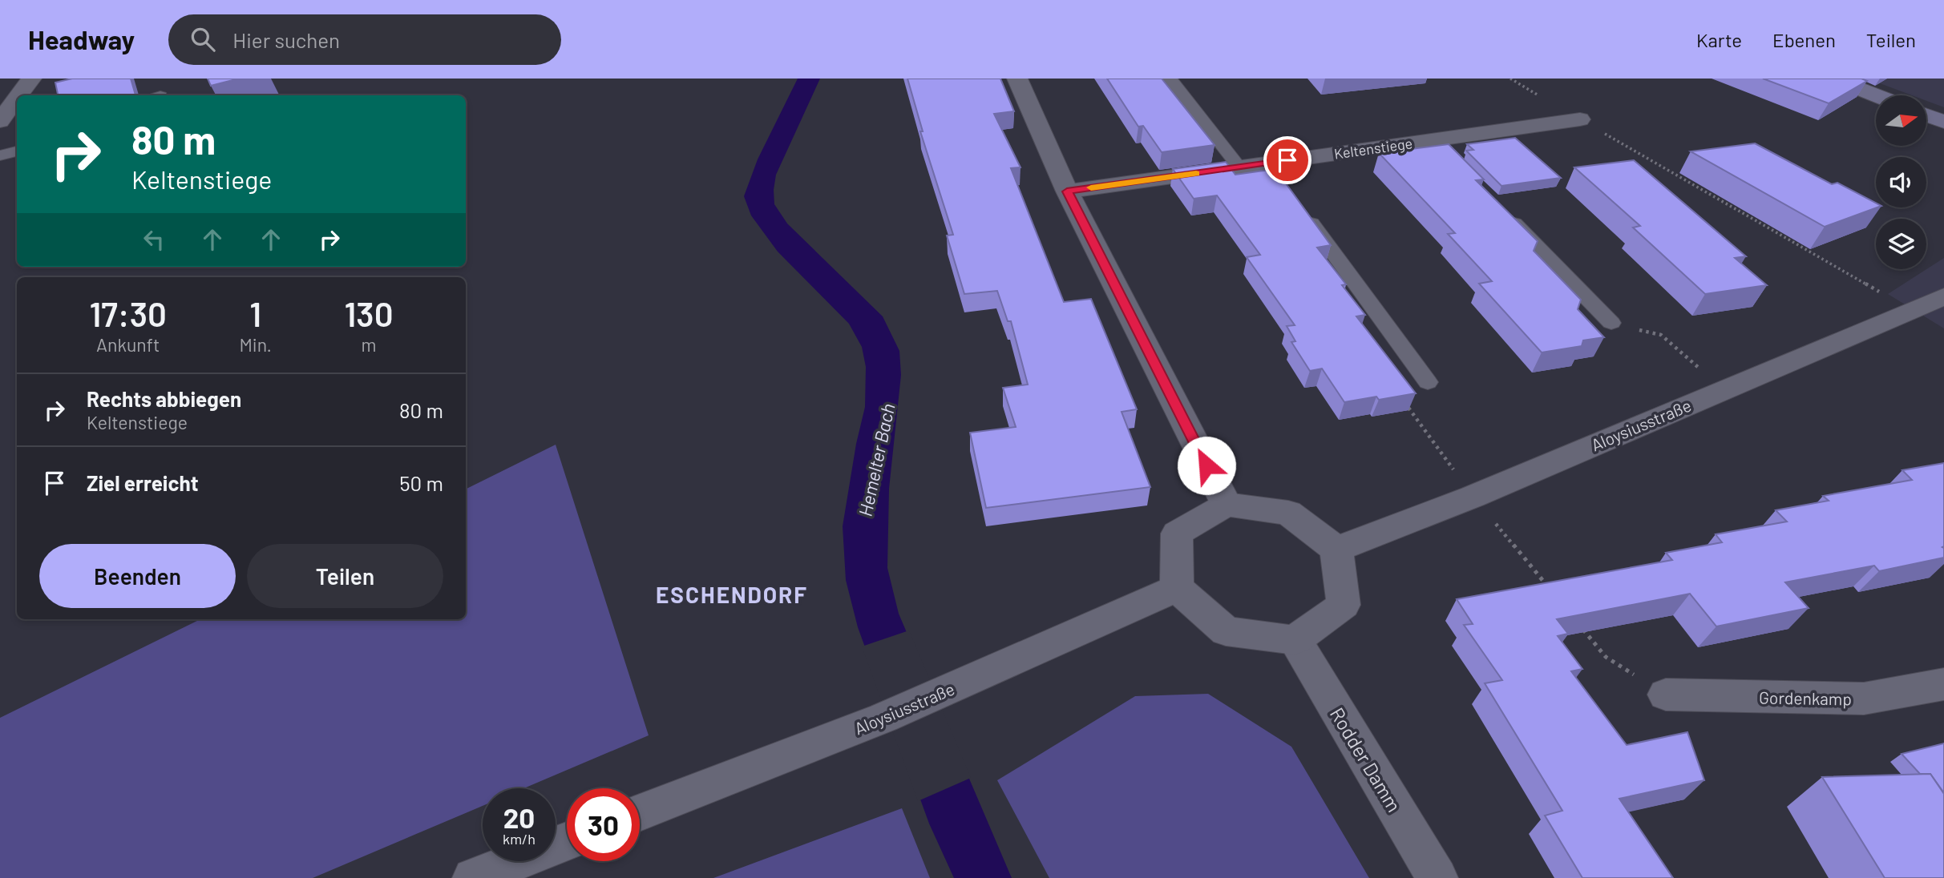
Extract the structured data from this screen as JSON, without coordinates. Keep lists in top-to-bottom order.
{
  "streets": {
    "street": [
      "Keltenstiege",
      "Aloysiusstraße",
      "Gordenkamp",
      "Rodder Damm"
    ]
  },
  "crossings": [
    ["Aloysiusstraße", "Rodder Damm"]
  ],
  "districts": ["ESCHENDORF"],
  "water": ["Hemelter Bach"],
  "north": "right",
  "page": {
    "header": "Headway",
    "search": "Hier suchen",
    "nav": ["Karte", "Ebenen", "Teilen"],
    "turn": ["80 m", "Keltenstiege"],
    "eta": [
      "17:30",
      "Ankunft",
      "1",
      "Min.",
      "130",
      "m"
    ],
    "list": [
      {
        "name": "Rechts abbiegen",
        "note": "Keltenstiege",
        "value": "80 m"
      },
      {
        "name": "Ziel erreicht",
        "value": "50 m"
      }
    ],
    "buttons": ["Beenden", "Teilen"],
    "speed": "20 km/h",
    "limit": "30"
  }
}
